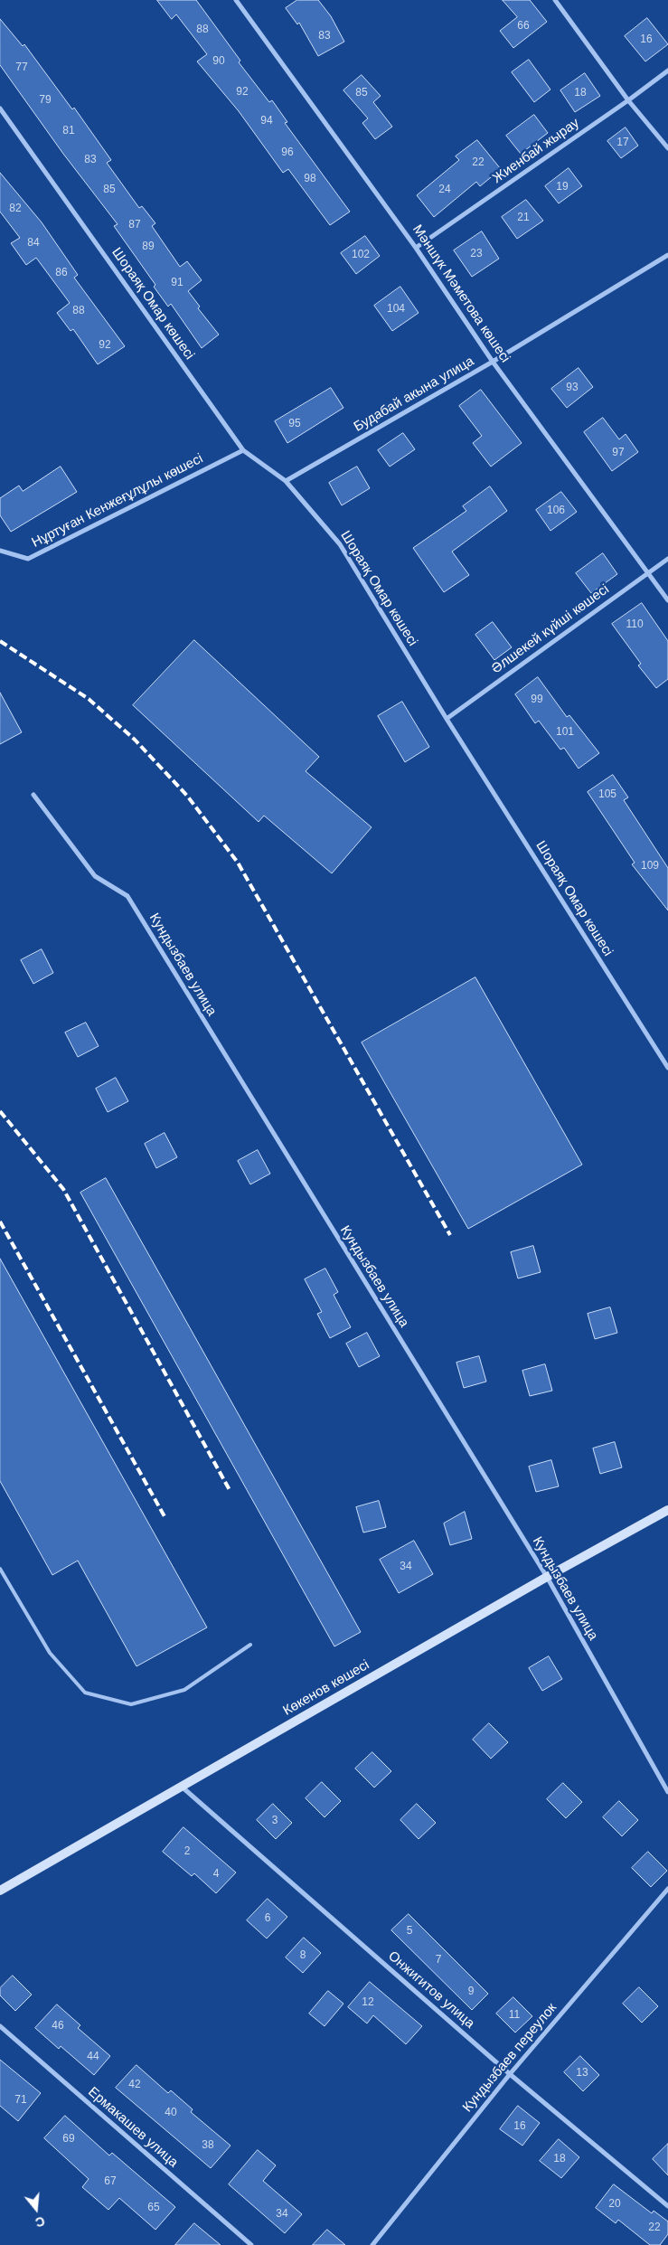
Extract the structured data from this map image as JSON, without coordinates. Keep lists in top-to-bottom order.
{
  "streets": {
    "street": [
      "Жиенбай жырау",
      "Мәншүк Мәметова көшесі",
      "Шораяқ Омар көшесі",
      "Будабай акына улица",
      "Нұртуған Кенжеғұлұлы көшесі",
      "Әлшекей күйші көшесі",
      "Кундызбаев улица",
      "Көкенов көшесі",
      "Онжигитов улица",
      "Кундызбаев переулок",
      "Ермакашев улица"
    ]
  },
  "crossings": [
    ["Жиенбай жырау", "Мәншүк Мәметова көшесі"],
    ["Мәншүк Мәметова көшесі", "Будабай акына улица"],
    ["Мәншүк Мәметова көшесі", "Әлшекей күйші көшесі"],
    ["Шораяқ Омар көшесі", "Будабай акына улица"],
    ["Шораяқ Омар көшесі", "Нұртуған Кенжеғұлұлы көшесі"],
    ["Шораяқ Омар көшесі", "Әлшекей күйші көшесі"],
    ["Кундызбаев улица", "Көкенов көшесі"],
    ["Көкенов көшесі", "Онжигитов улица"],
    ["Онжигитов улица", "Кундызбаев переулок"]
  ],
  "house_numbers": [
    "66",
    "88",
    "83",
    "16",
    "90",
    "77",
    "92",
    "85",
    "18",
    "79",
    "94",
    "81",
    "17",
    "96",
    "83",
    "22",
    "98",
    "19",
    "85",
    "24",
    "82",
    "21",
    "87",
    "84",
    "89",
    "23",
    "102",
    "86",
    "91",
    "104",
    "88",
    "92",
    "93",
    "95",
    "97",
    "106",
    "110",
    "99",
    "101",
    "105",
    "109",
    "34",
    "3",
    "2",
    "4",
    "6",
    "5",
    "8",
    "7",
    "9",
    "12",
    "11",
    "46",
    "44",
    "13",
    "42",
    "71",
    "40",
    "16",
    "69",
    "38",
    "18",
    "67",
    "20",
    "65",
    "34",
    "22"
  ],
  "north": "bottom"
}
